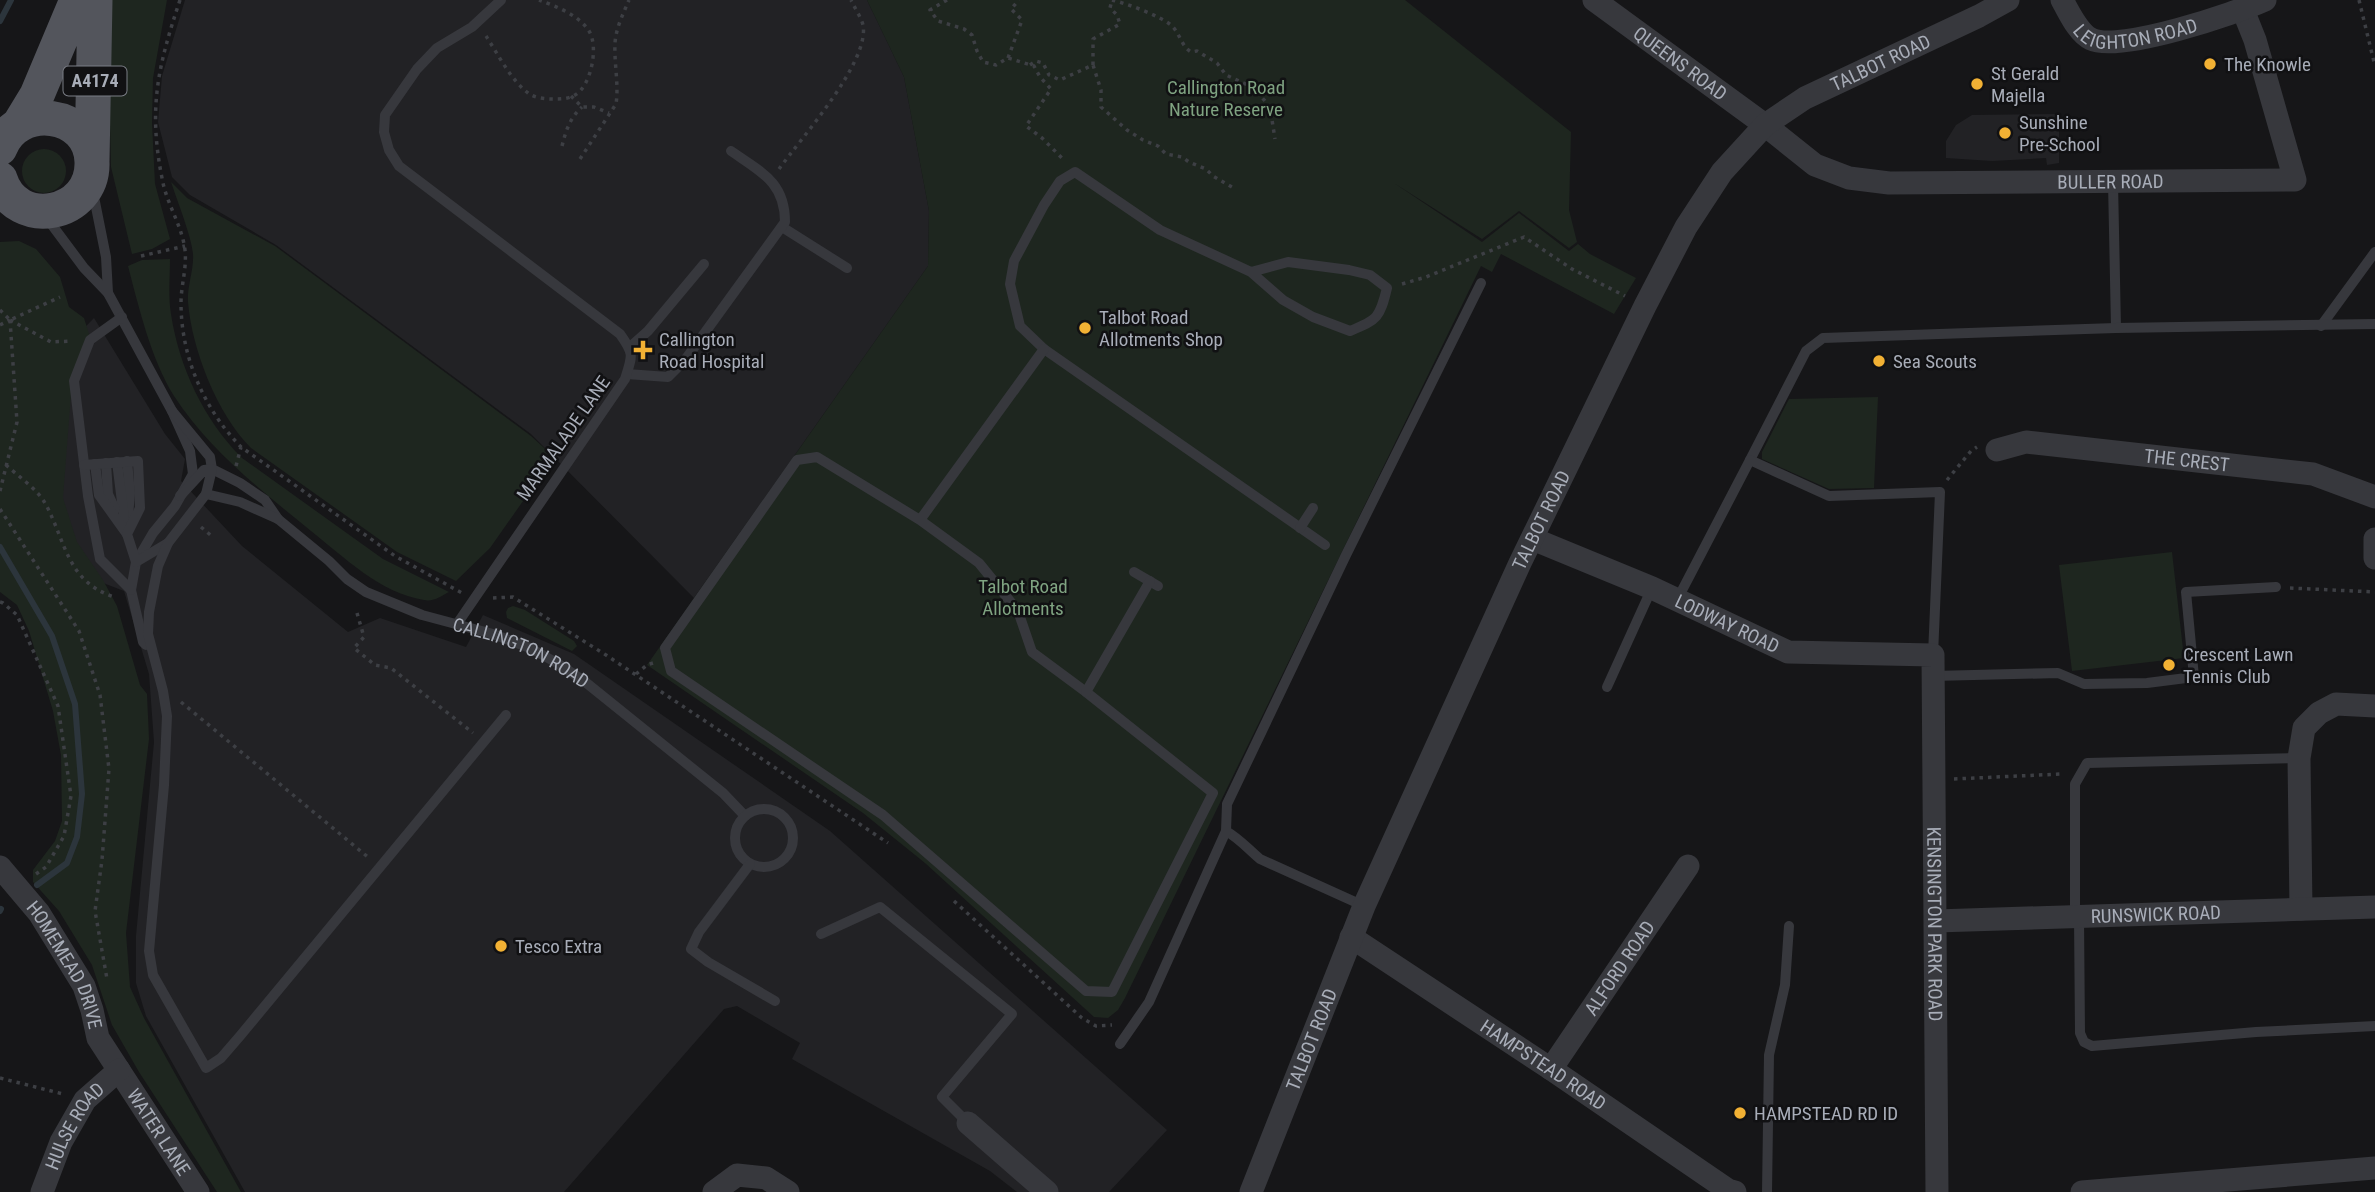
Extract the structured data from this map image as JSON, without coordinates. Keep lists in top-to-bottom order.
{
  "streets": {
    "main road": ["A4174"],
    "street": [
      "LEIGHTON ROAD",
      "QUEENS ROAD",
      "TALBOT ROAD",
      "BULLER ROAD",
      "THE CREST",
      "LODWAY ROAD",
      "RUNSWICK ROAD",
      "KENSINGTON PARK ROAD",
      "HOMEMEAD DRIVE",
      "ALFORD ROAD",
      "HAMPSTEAD ROAD",
      "HULSE ROAD",
      "WATER LANE"
    ],
    "lane": ["MARMALADE LANE", "CALLINGTON ROAD"]
  },
  "crossings": [
    ["LEIGHTON ROAD", "BULLER ROAD"],
    ["QUEENS ROAD", "TALBOT ROAD"],
    ["QUEENS ROAD", "BULLER ROAD"],
    ["TALBOT ROAD", "BULLER ROAD"],
    ["TALBOT ROAD", "LODWAY ROAD"],
    ["TALBOT ROAD", "HAMPSTEAD ROAD"],
    ["MARMALADE LANE", "CALLINGTON ROAD"],
    ["LODWAY ROAD", "KENSINGTON PARK ROAD"],
    ["RUNSWICK ROAD", "KENSINGTON PARK ROAD"],
    ["HOMEMEAD DRIVE", "HULSE ROAD"],
    ["HOMEMEAD DRIVE", "WATER LANE"],
    ["ALFORD ROAD", "HAMPSTEAD ROAD"],
    ["HULSE ROAD", "WATER LANE"]
  ],
  "parks": ["Callington Road Nature Reserve", "Talbot Road Allotments"],
  "places": {
    "other": [
      "The Knowle",
      "St Gerald Majella",
      "Sunshine Pre-School",
      "Talbot Road Allotments Shop",
      "Sea Scouts",
      "Crescent Lawn Tennis Club",
      "Tesco Extra",
      "HAMPSTEAD RD ID"
    ],
    "health": ["Callington Road Hospital"]
  }
}
